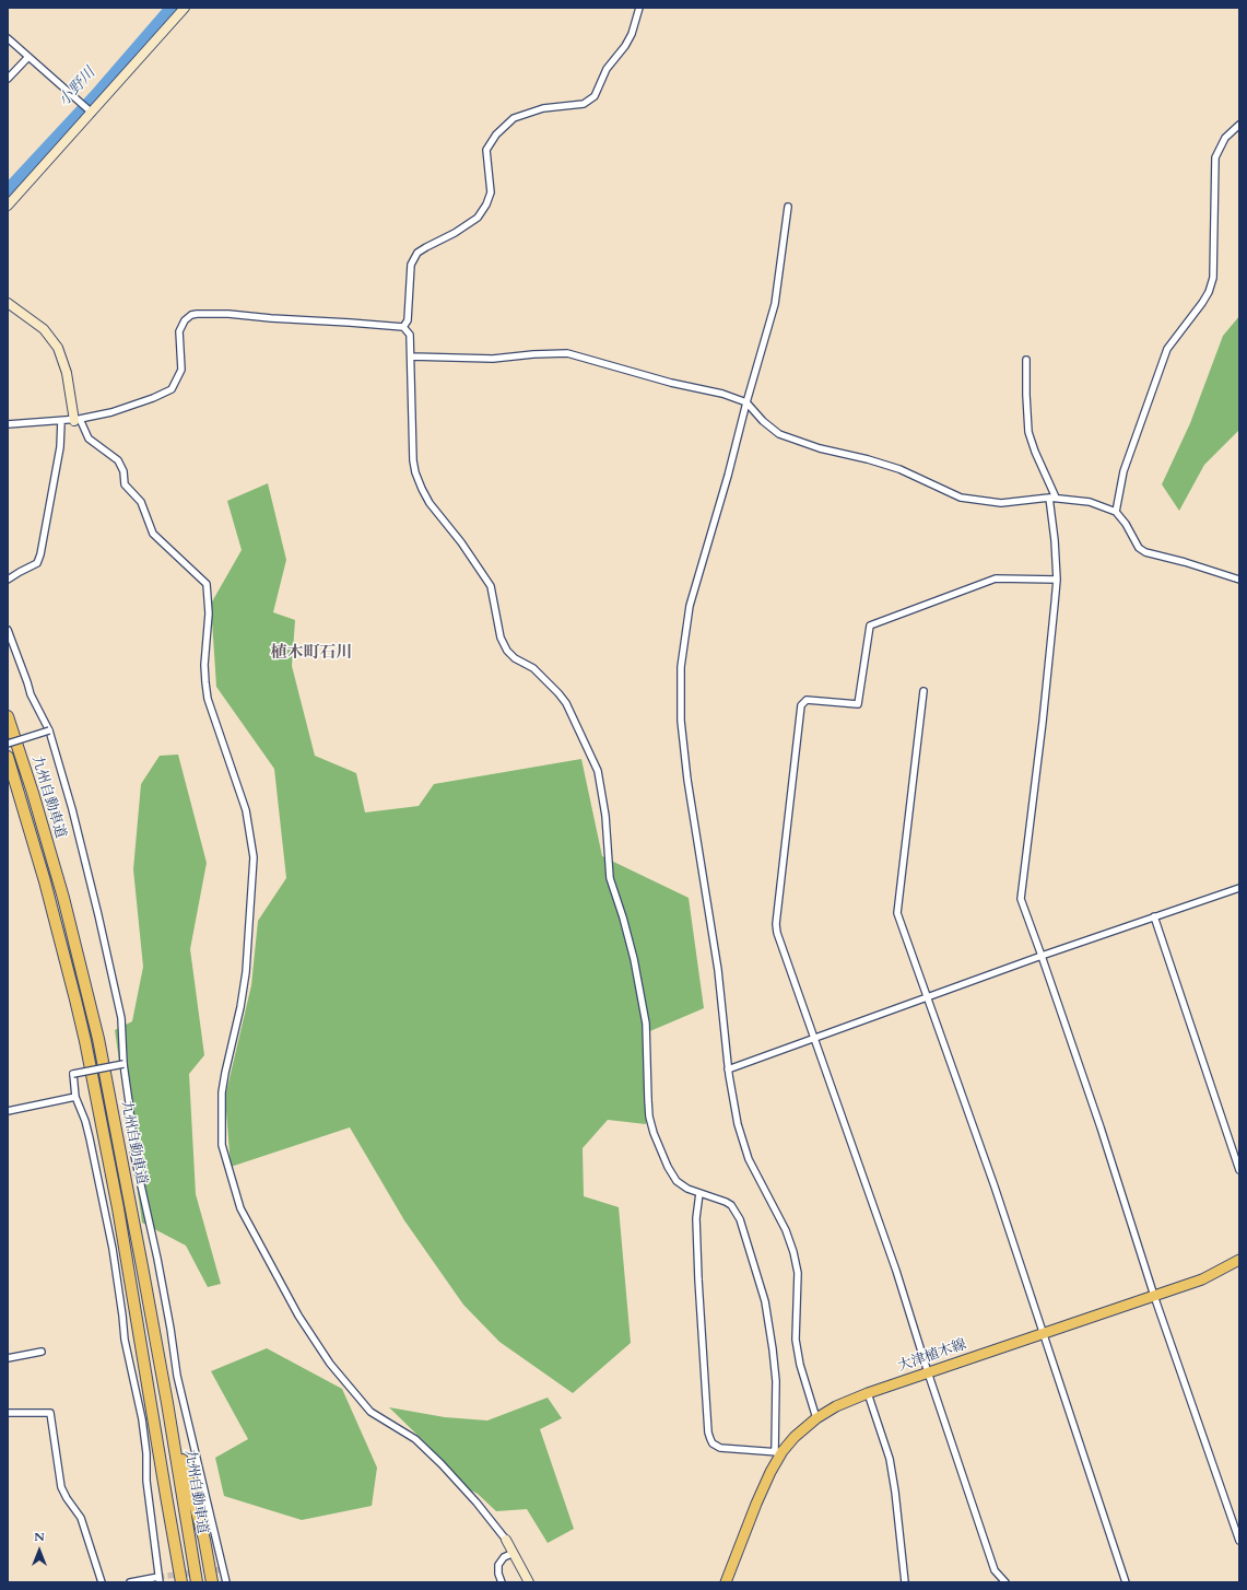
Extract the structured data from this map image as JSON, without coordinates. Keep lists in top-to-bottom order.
{
  "streets": {
    "highway": ["九州自動車道"],
    "main road": ["大津植木線"]
  },
  "districts": ["植木町石川"],
  "water": ["小野川"],
  "north": "top"
}
